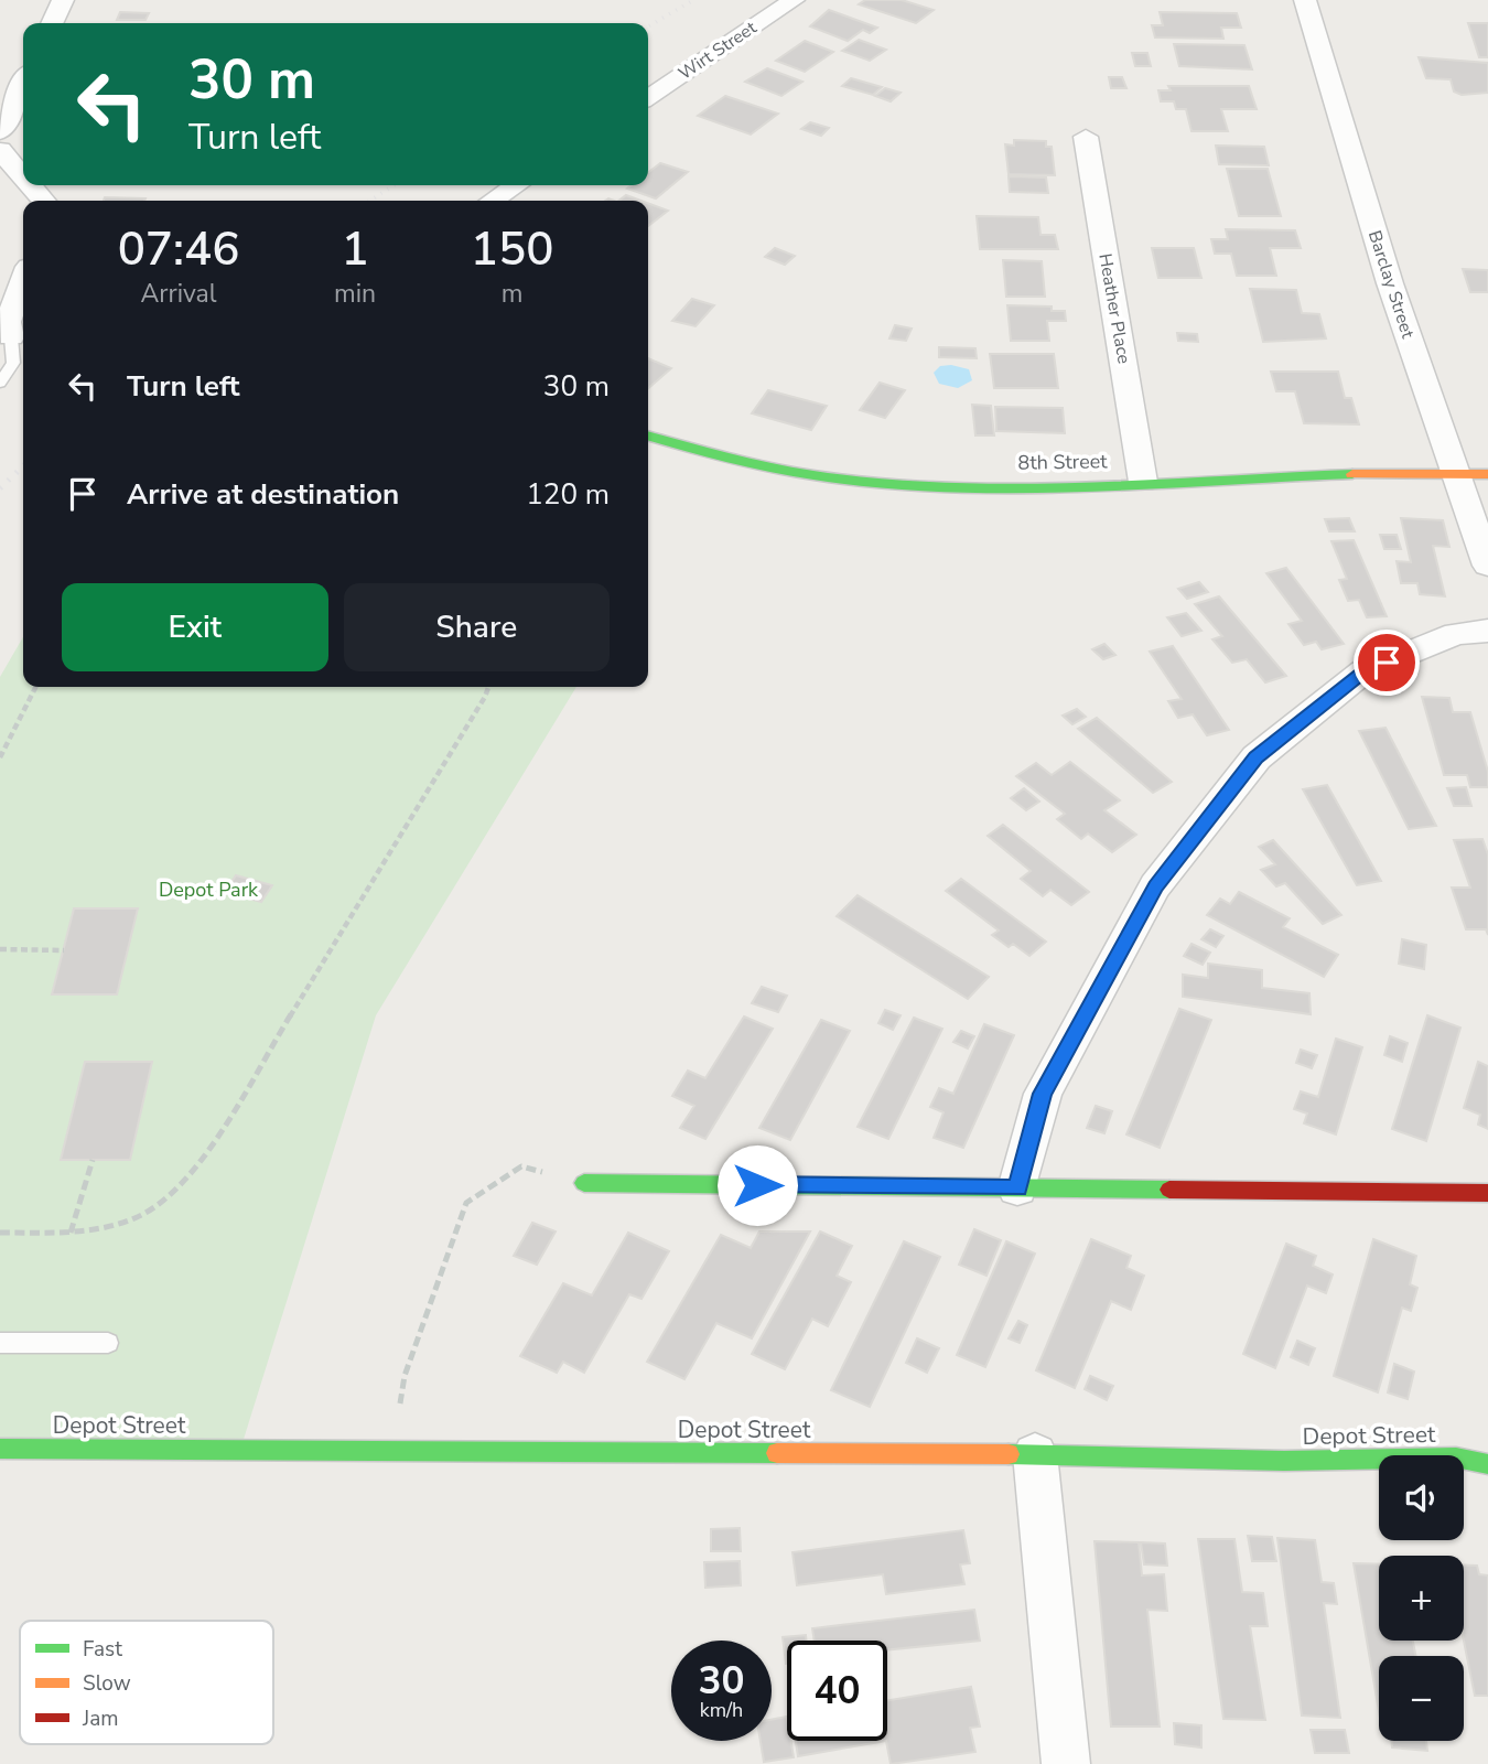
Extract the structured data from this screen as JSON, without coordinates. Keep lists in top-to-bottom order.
{
  "streets": {
    "street": [
      "Wirt Street",
      "Barclay Street",
      "Heather Place",
      "8th Street",
      "Depot Street"
    ]
  },
  "crossings": [
    ["Barclay Street", "8th Street"],
    ["Heather Place", "8th Street"]
  ],
  "parks": ["Depot Park"],
  "legend": ["Fast", "Slow", "Jam"],
  "page": {
    "turn": ["30 m", "Turn left"],
    "eta": [
      "07:46",
      "Arrival",
      "1",
      "min",
      "150",
      "m"
    ],
    "list": [
      {
        "name": "Turn left",
        "value": "30 m"
      },
      {
        "name": "Arrive at destination",
        "value": "120 m"
      }
    ],
    "buttons": ["Exit", "Share"],
    "map_buttons": ["+", "−"],
    "speed": "30 km/h",
    "limit": "40"
  }
}
